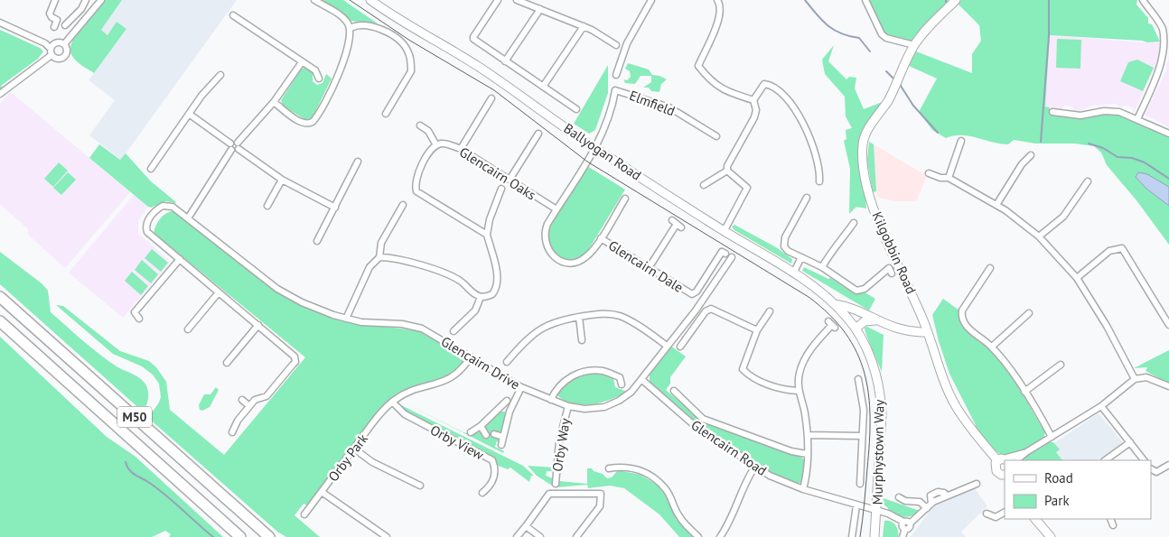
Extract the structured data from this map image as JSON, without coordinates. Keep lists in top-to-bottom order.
{
  "streets": {
    "highway": ["M50"],
    "street": [
      "Elmfield",
      "Ballyogan Road",
      "Glencairn Oaks",
      "Kilgobbin Road",
      "Glencairn Dale",
      "Glencairn Drive",
      "Orby View",
      "Orby Way",
      "Glencairn Road",
      "Murphystown Way",
      "Orby Park"
    ]
  },
  "crossings": [
    ["Elmfield", "Ballyogan Road"],
    ["Elmfield", "Glencairn Oaks"],
    ["Elmfield", "Glencairn Dale"],
    ["Ballyogan Road", "Kilgobbin Road"],
    ["Ballyogan Road", "Murphystown Way"],
    ["Glencairn Drive", "Orby Way"],
    ["Glencairn Drive", "Glencairn Road"],
    ["Orby View", "Orby Park"],
    ["Glencairn Road", "Murphystown Way"]
  ],
  "legend": ["Road", "Park"]
}
